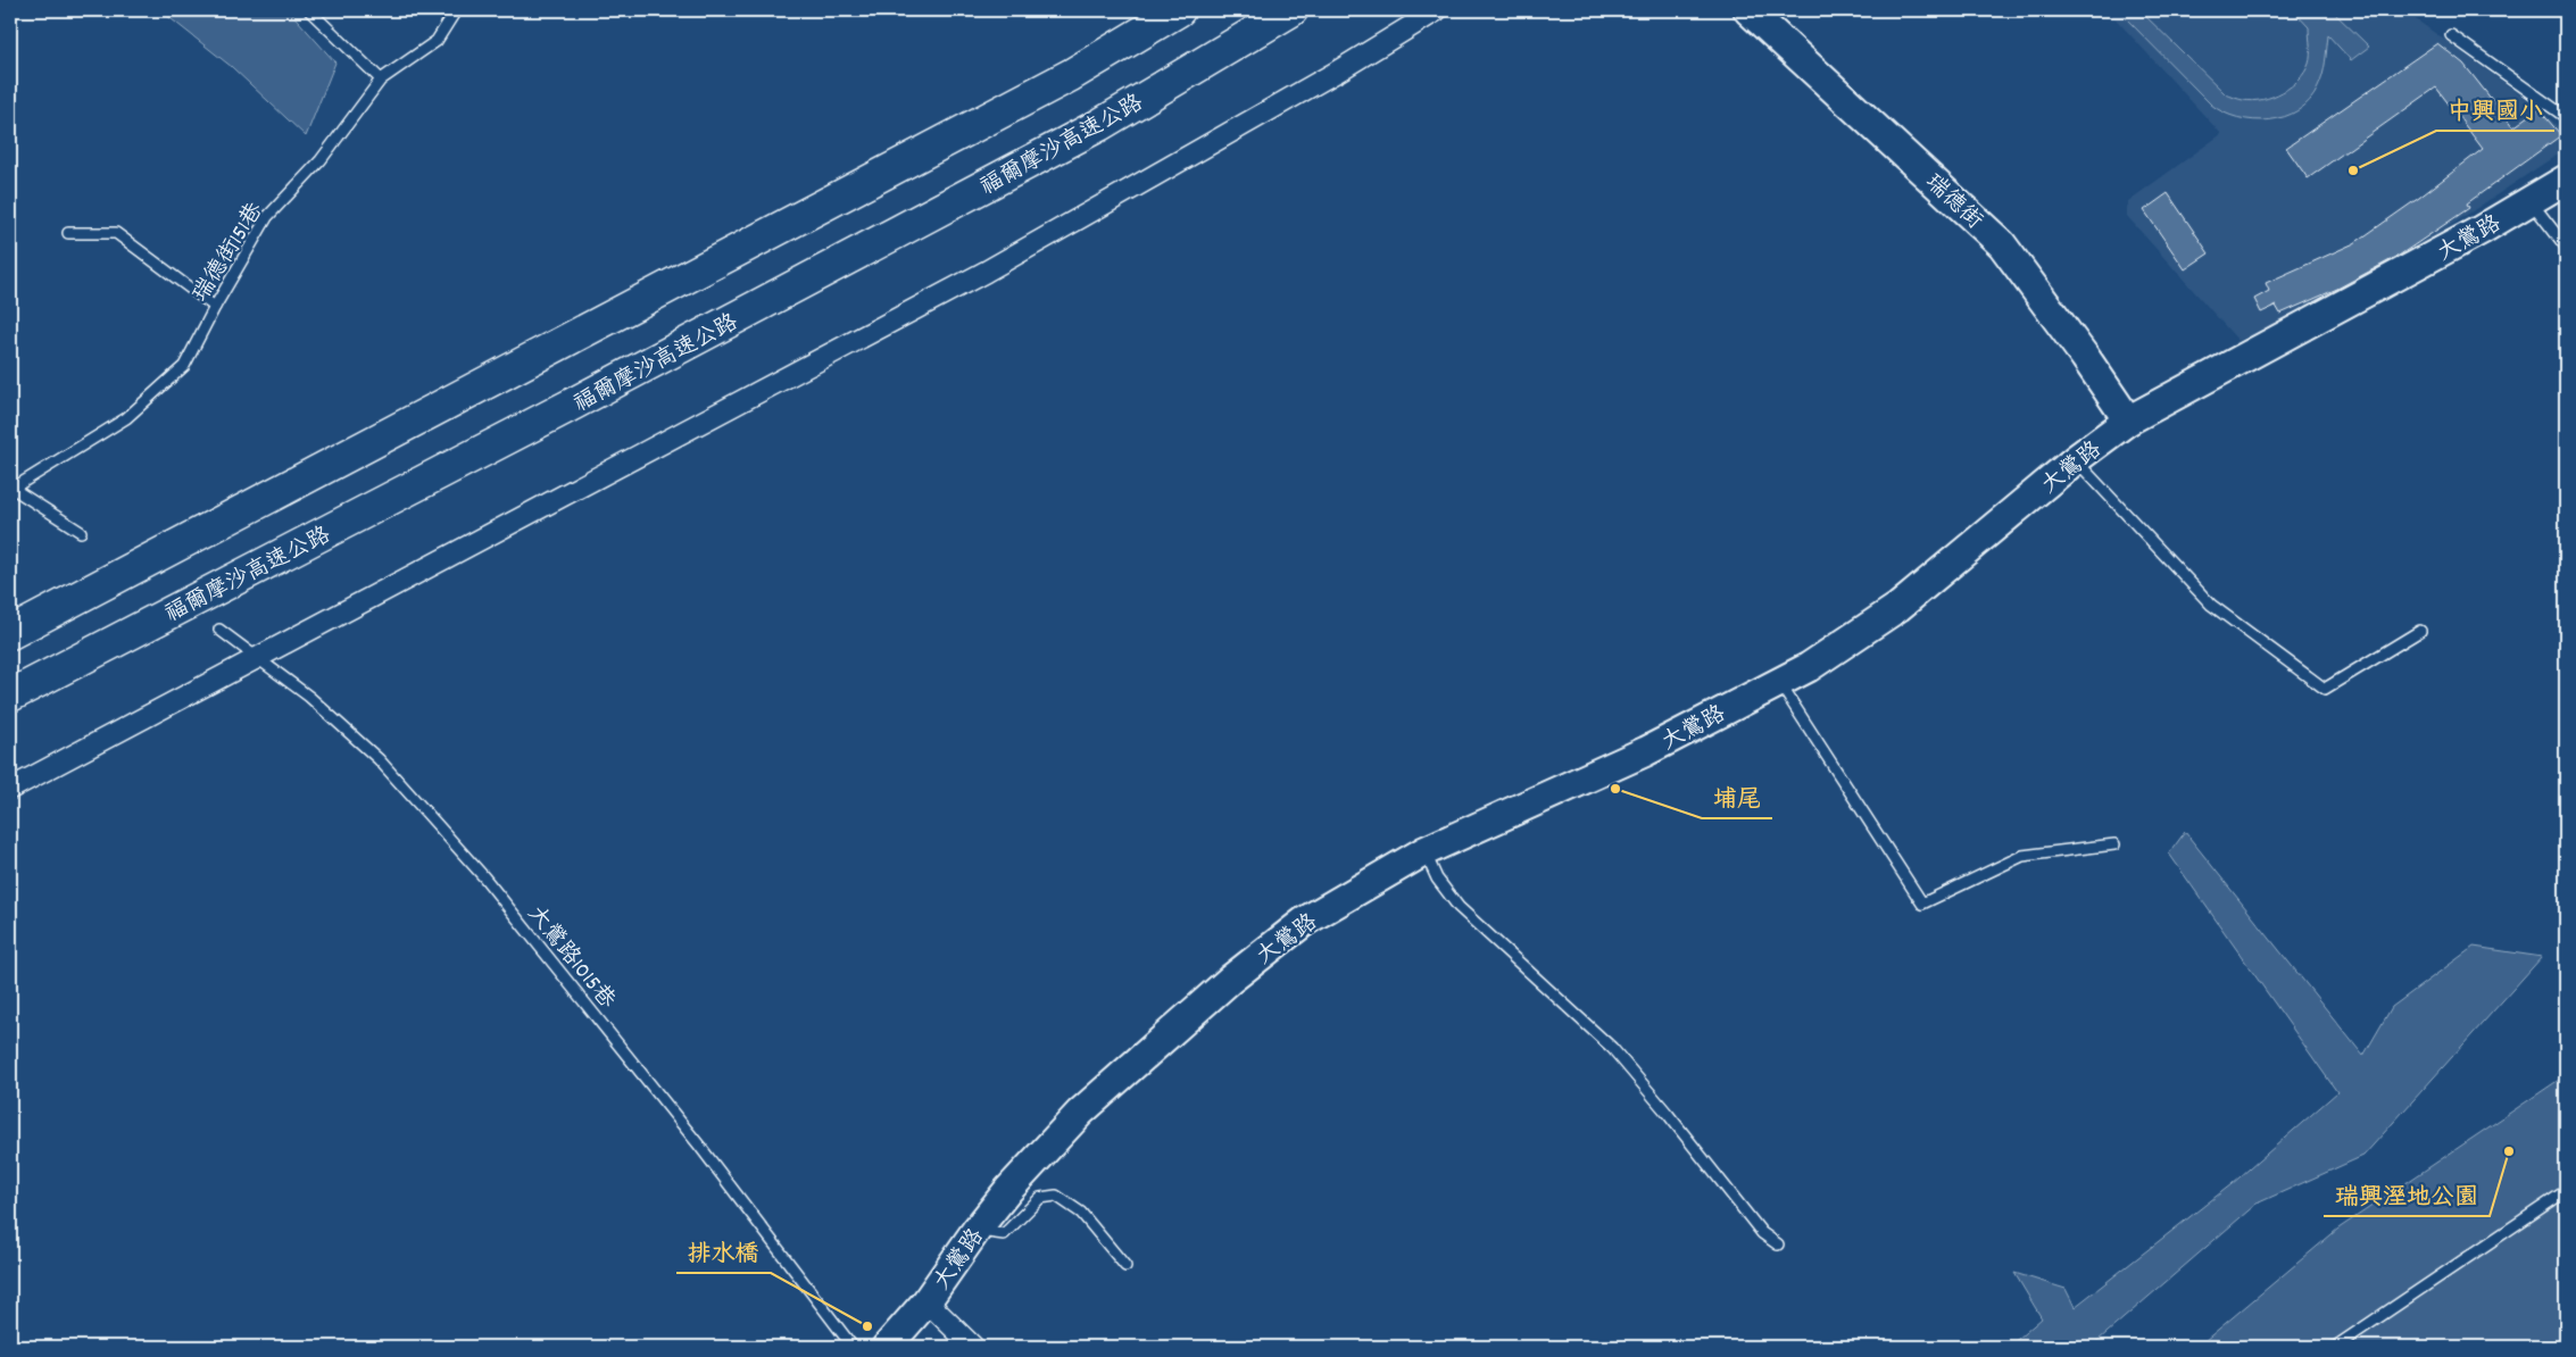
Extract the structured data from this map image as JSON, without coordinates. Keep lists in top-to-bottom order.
{
  "streets": {
    "highway": ["福爾摩沙高速公路"],
    "street": ["瑞德街", "大鶯路"],
    "lane": ["瑞德街151巷", "大鶯路1015巷"]
  },
  "crossings": [
    ["瑞德街", "大鶯路"]
  ],
  "places": [
    "中興國小",
    "埔尾",
    "瑞興溼地公園",
    "排水橋"
  ]
}
